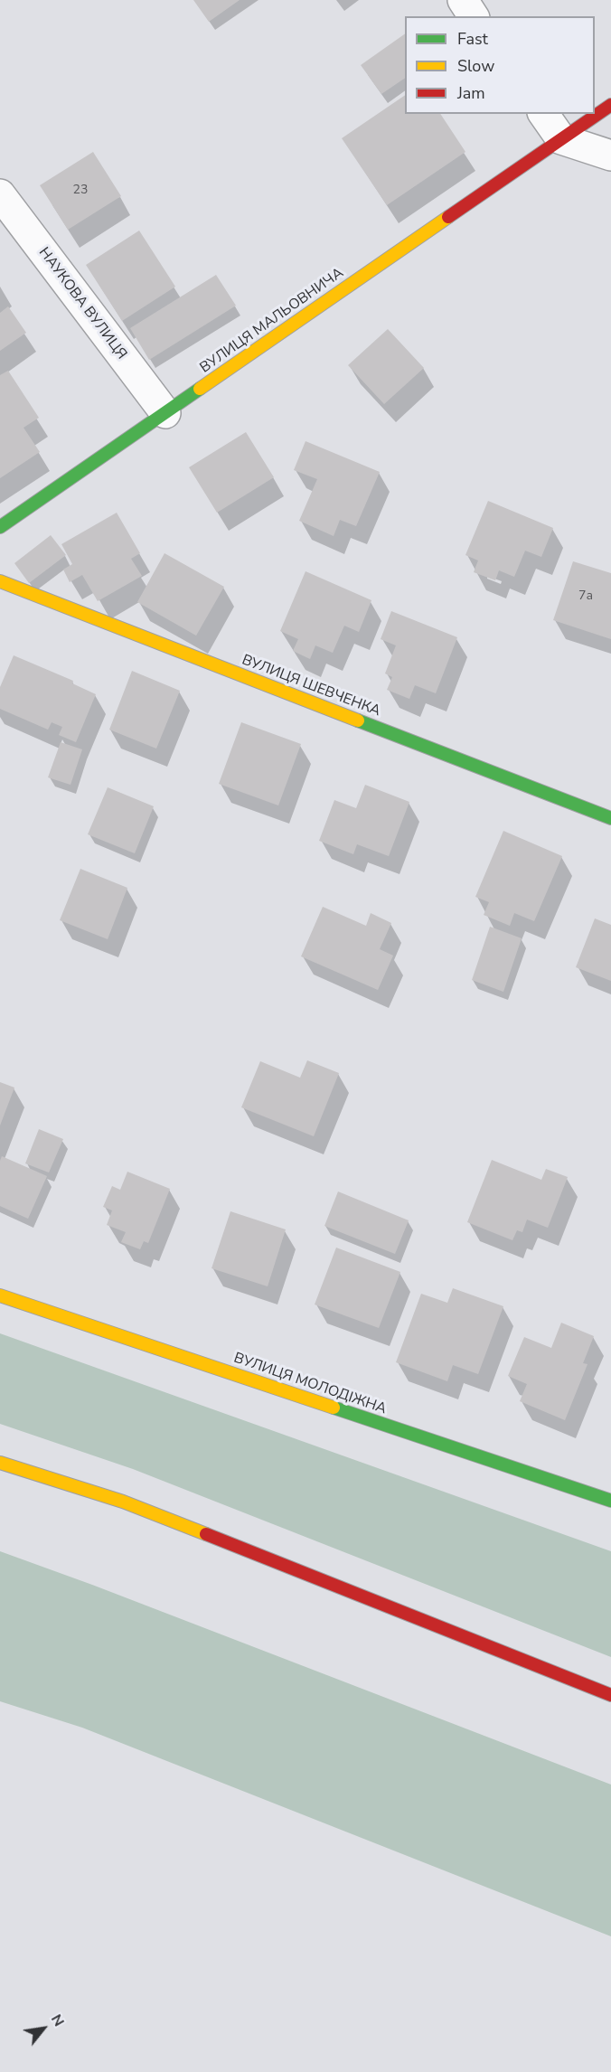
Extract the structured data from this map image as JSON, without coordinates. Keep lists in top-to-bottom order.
{
  "streets": {
    "street": [
      "НАУКОВА ВУЛИЦЯ",
      "ВУЛИЦЯ МАЛЬОВНИЧА",
      "ВУЛИЦЯ ШЕВЧЕНКА",
      "ВУЛИЦЯ МОЛОДІЖНА"
    ]
  },
  "crossings": [
    ["НАУКОВА ВУЛИЦЯ", "ВУЛИЦЯ МАЛЬОВНИЧА"]
  ],
  "house_numbers": ["23", "7а"],
  "legend": ["Fast", "Slow", "Jam"],
  "north": "top right"
}
